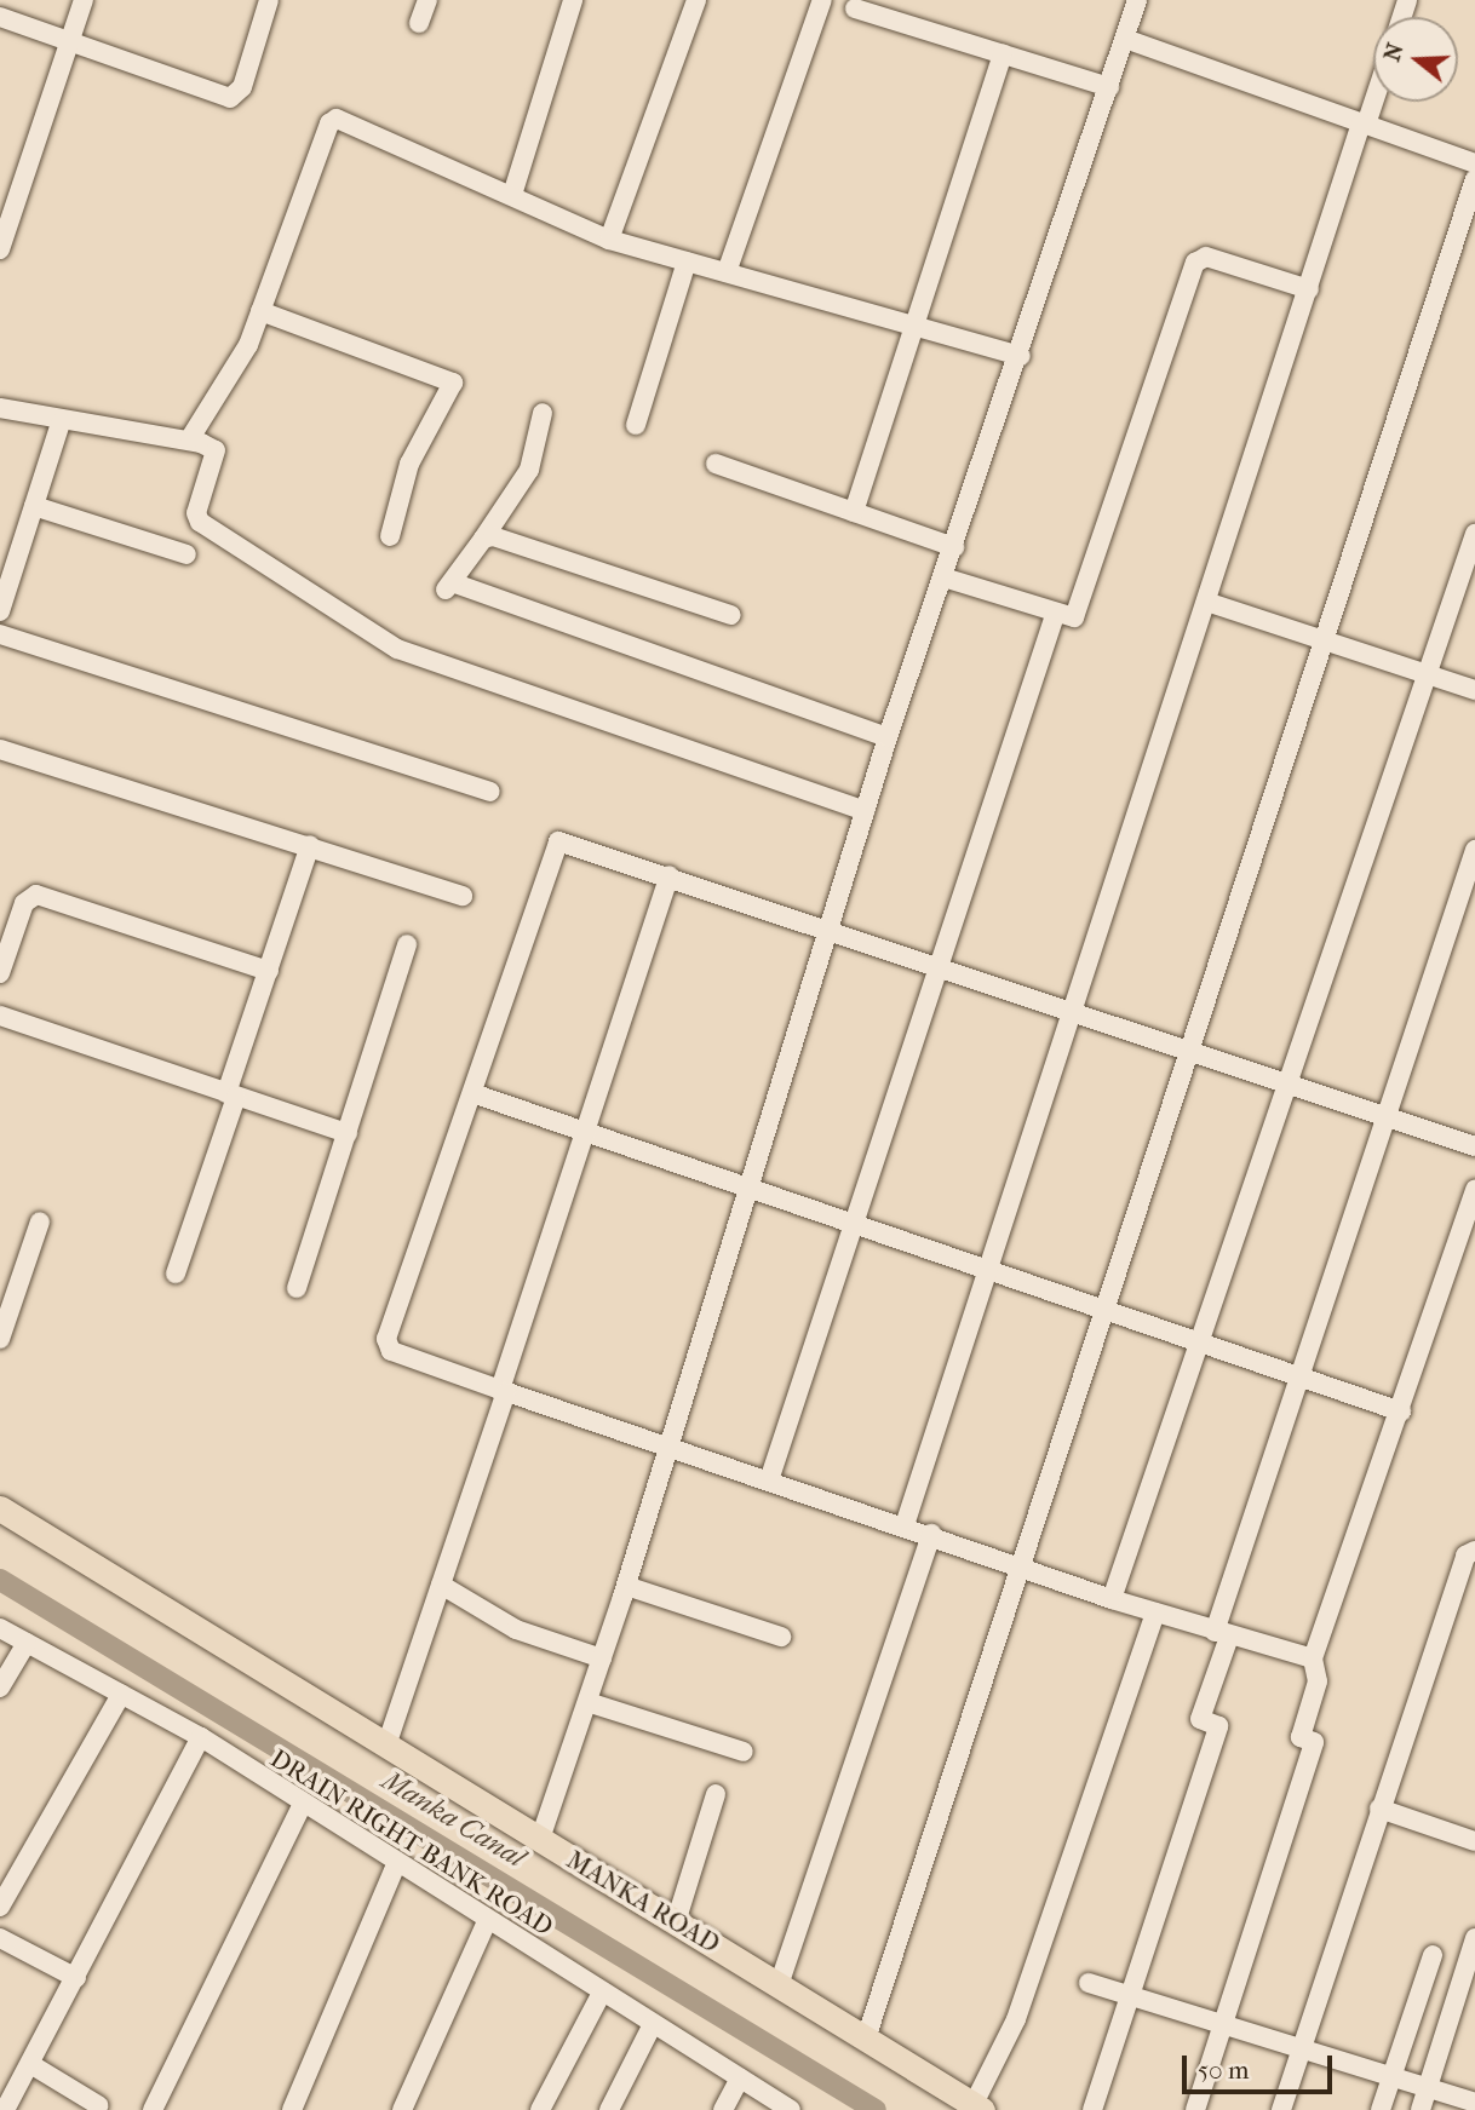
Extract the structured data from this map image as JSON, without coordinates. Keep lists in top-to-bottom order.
{
  "streets": {
    "main road": ["MANKA ROAD"],
    "street": ["DRAIN RIGHT BANK ROAD"]
  },
  "water": ["Manka Canal"],
  "scale_bar": "50 m",
  "north": "left"
}
